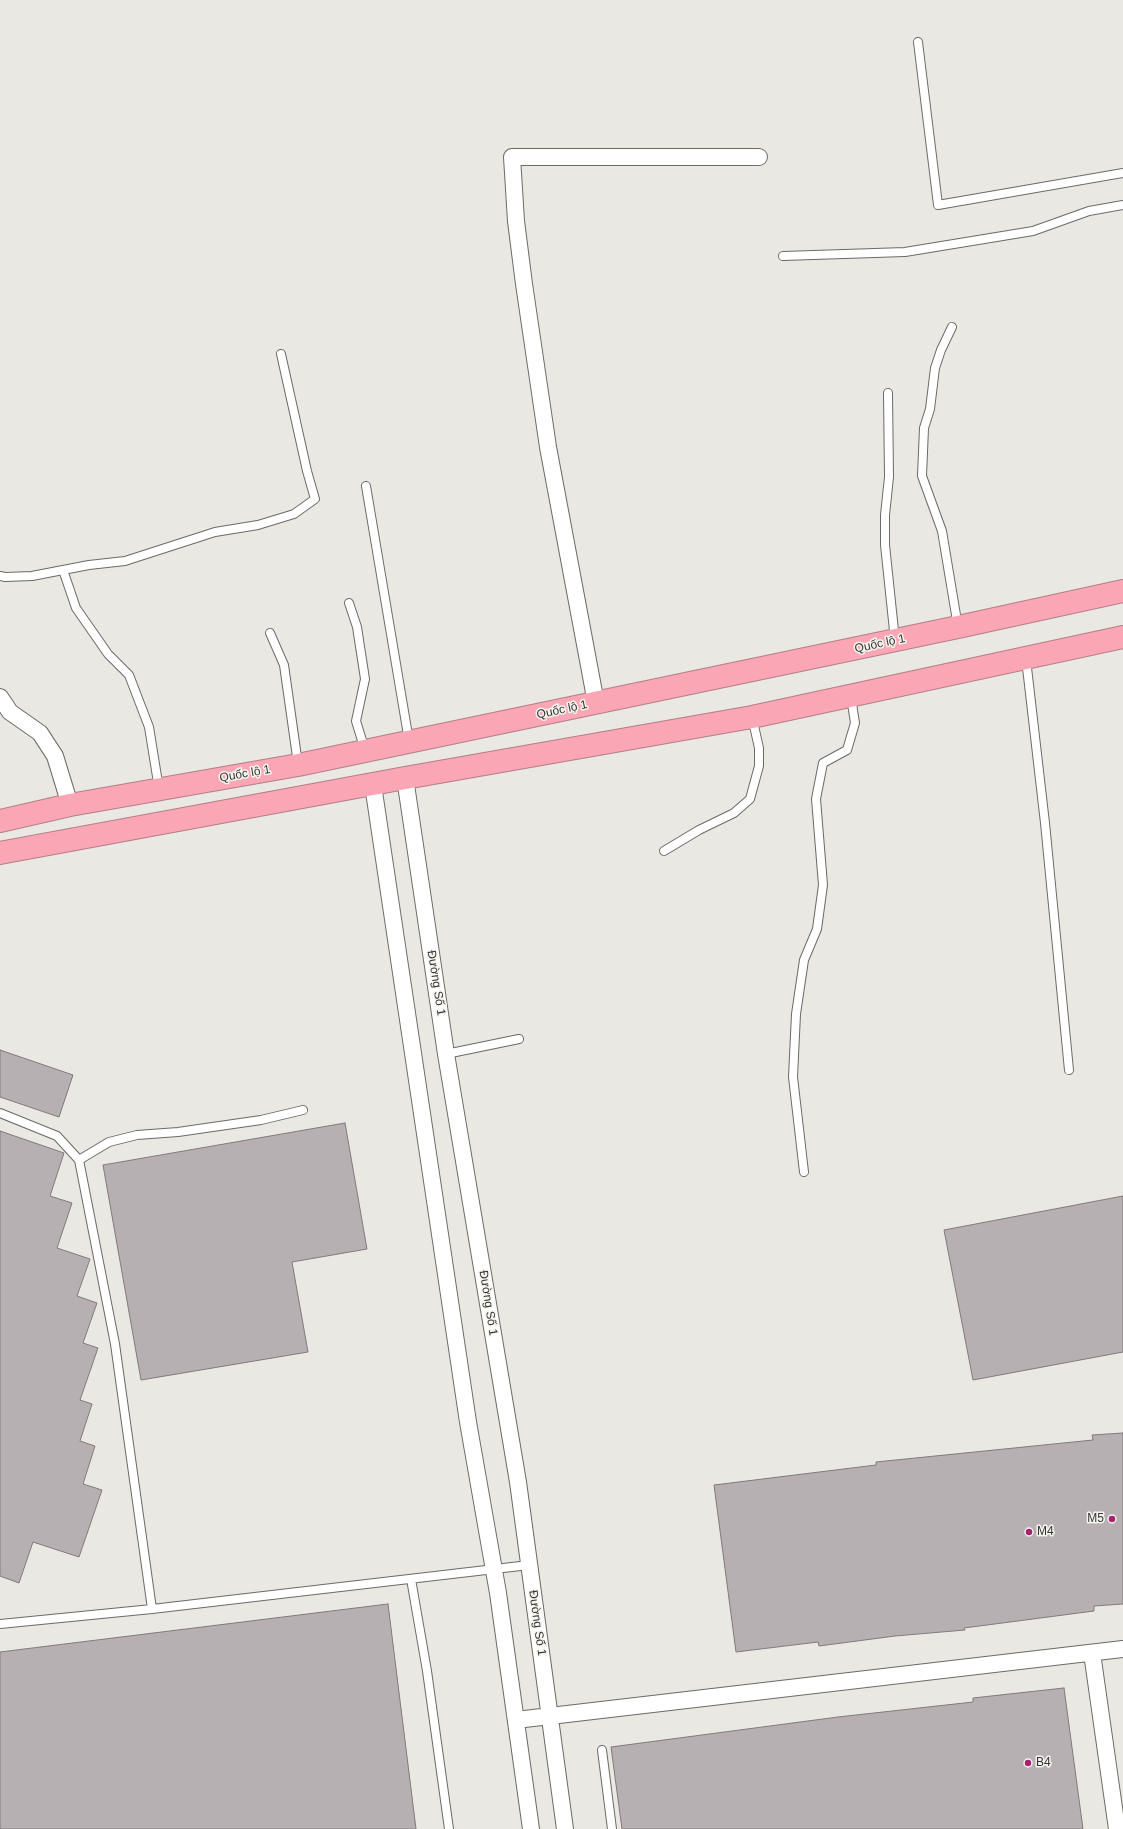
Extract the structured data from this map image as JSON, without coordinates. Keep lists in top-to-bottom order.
{
  "streets": {
    "highway": ["Quốc lộ 1"],
    "street": ["Đường Số 1"]
  },
  "places": ["M5", "M4", "B4"]
}
